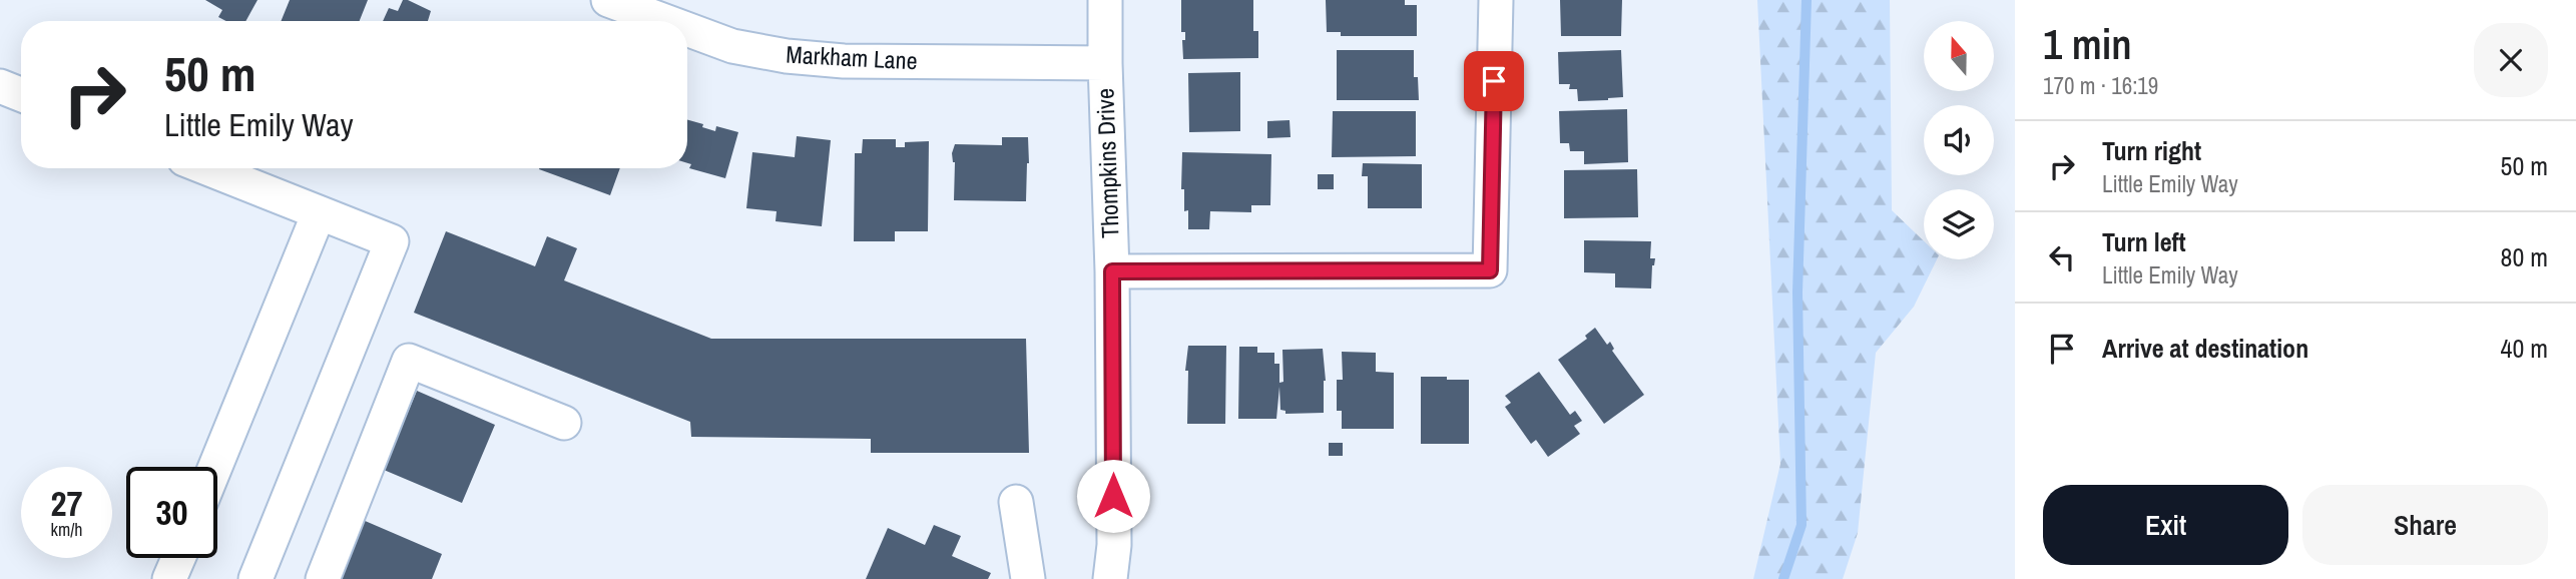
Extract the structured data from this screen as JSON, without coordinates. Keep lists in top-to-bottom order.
{
  "streets": {
    "street": ["Markham Lane", "Thompkins Drive"]
  },
  "crossings": [
    ["Markham Lane", "Thompkins Drive"]
  ],
  "north": "top",
  "page": {
    "heading": ["1 min", "170 m · 16:19"],
    "turn": ["50 m", "Little Emily Way"],
    "list": [
      {
        "name": "Turn right",
        "note": "Little Emily Way",
        "value": "50 m"
      },
      {
        "name": "Turn left",
        "note": "Little Emily Way",
        "value": "80 m"
      },
      {
        "name": "Arrive at destination",
        "value": "40 m"
      }
    ],
    "speed": "27 km/h",
    "limit": "30",
    "buttons": ["Exit", "Share"]
  }
}
